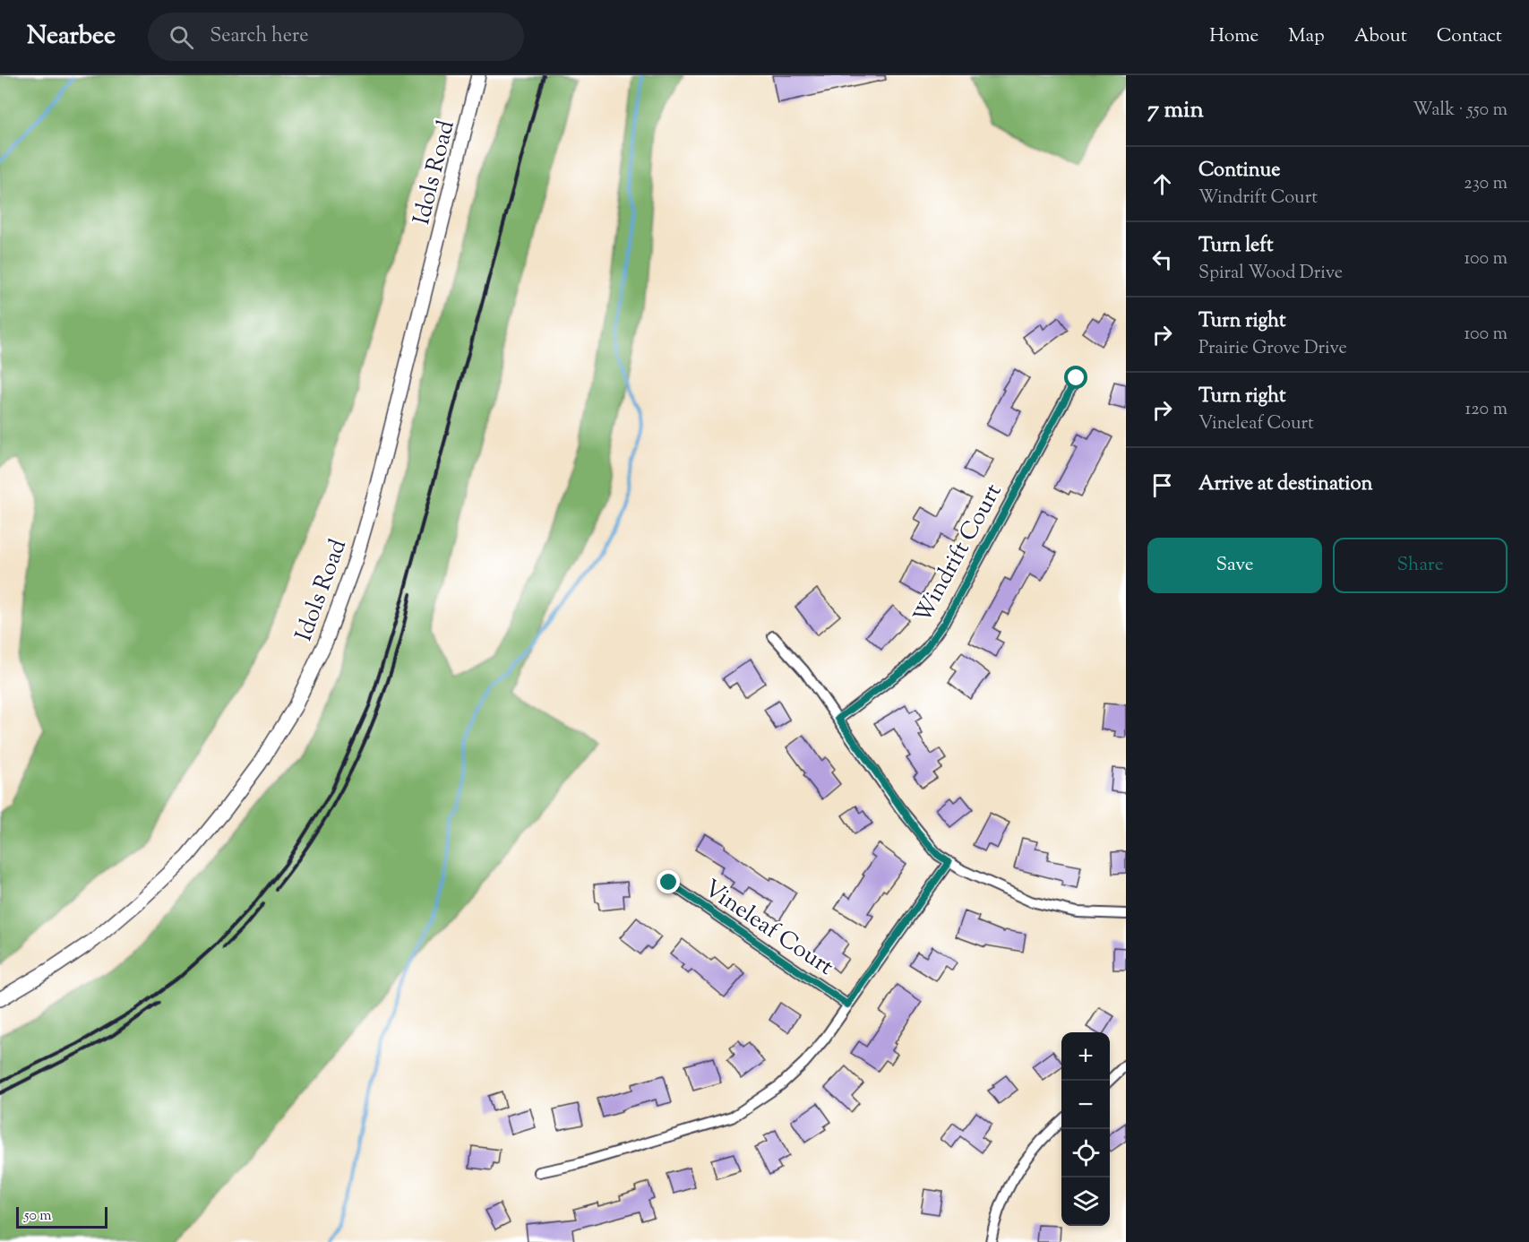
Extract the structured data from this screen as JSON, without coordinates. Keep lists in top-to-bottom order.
{
  "streets": {
    "main road": ["Idols Road"],
    "street": ["Windrift Court", "Vineleaf Court"]
  },
  "scale_bar": "50 m",
  "page": {
    "header": "Nearbee",
    "search": "Search here",
    "nav": [
      "Home",
      "Map",
      "About",
      "Contact"
    ],
    "heading": ["7 min", "Walk · 550 m"],
    "list": [
      ["Continue", "Windrift Court", "230 m"],
      ["Turn left", "Spiral Wood Drive", "100 m"],
      ["Turn right", "Prairie Grove Drive", "100 m"],
      ["Turn right", "Vineleaf Court", "120 m"],
      "Arrive at destination"
    ],
    "buttons": ["Save", "Share"],
    "map_buttons": ["+", "−"],
    "scale": "50 m"
  }
}
